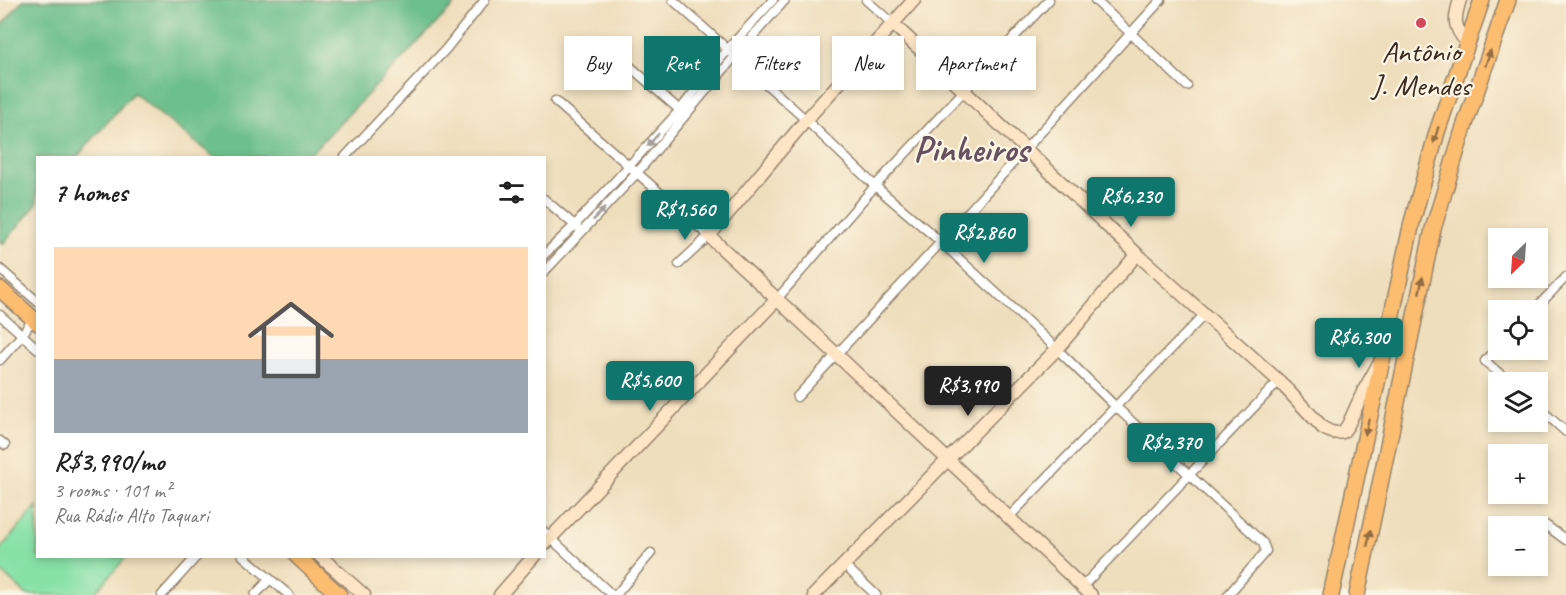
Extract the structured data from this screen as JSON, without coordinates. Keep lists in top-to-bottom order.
{
  "districts": ["Pinheiros"],
  "places": ["Antônio J. Mendes"],
  "north": "bottom left",
  "page": {
    "chip": [
      "Buy",
      "Rent",
      "Filters",
      "New",
      "Apartment"
    ],
    "heading": "7 homes",
    "price": [
      "R$6,230",
      "R$1,560",
      "R$2,860",
      "R$6,300",
      "R$5,600",
      "R$3,990",
      "R$2,370"
    ],
    "map_buttons": ["+", "−"],
    "list": [
      {
        "name": "R$3,990/mo",
        "note": "3 rooms · 101 m² · Rua Rádio Alto Taquari"
      }
    ]
  }
}
